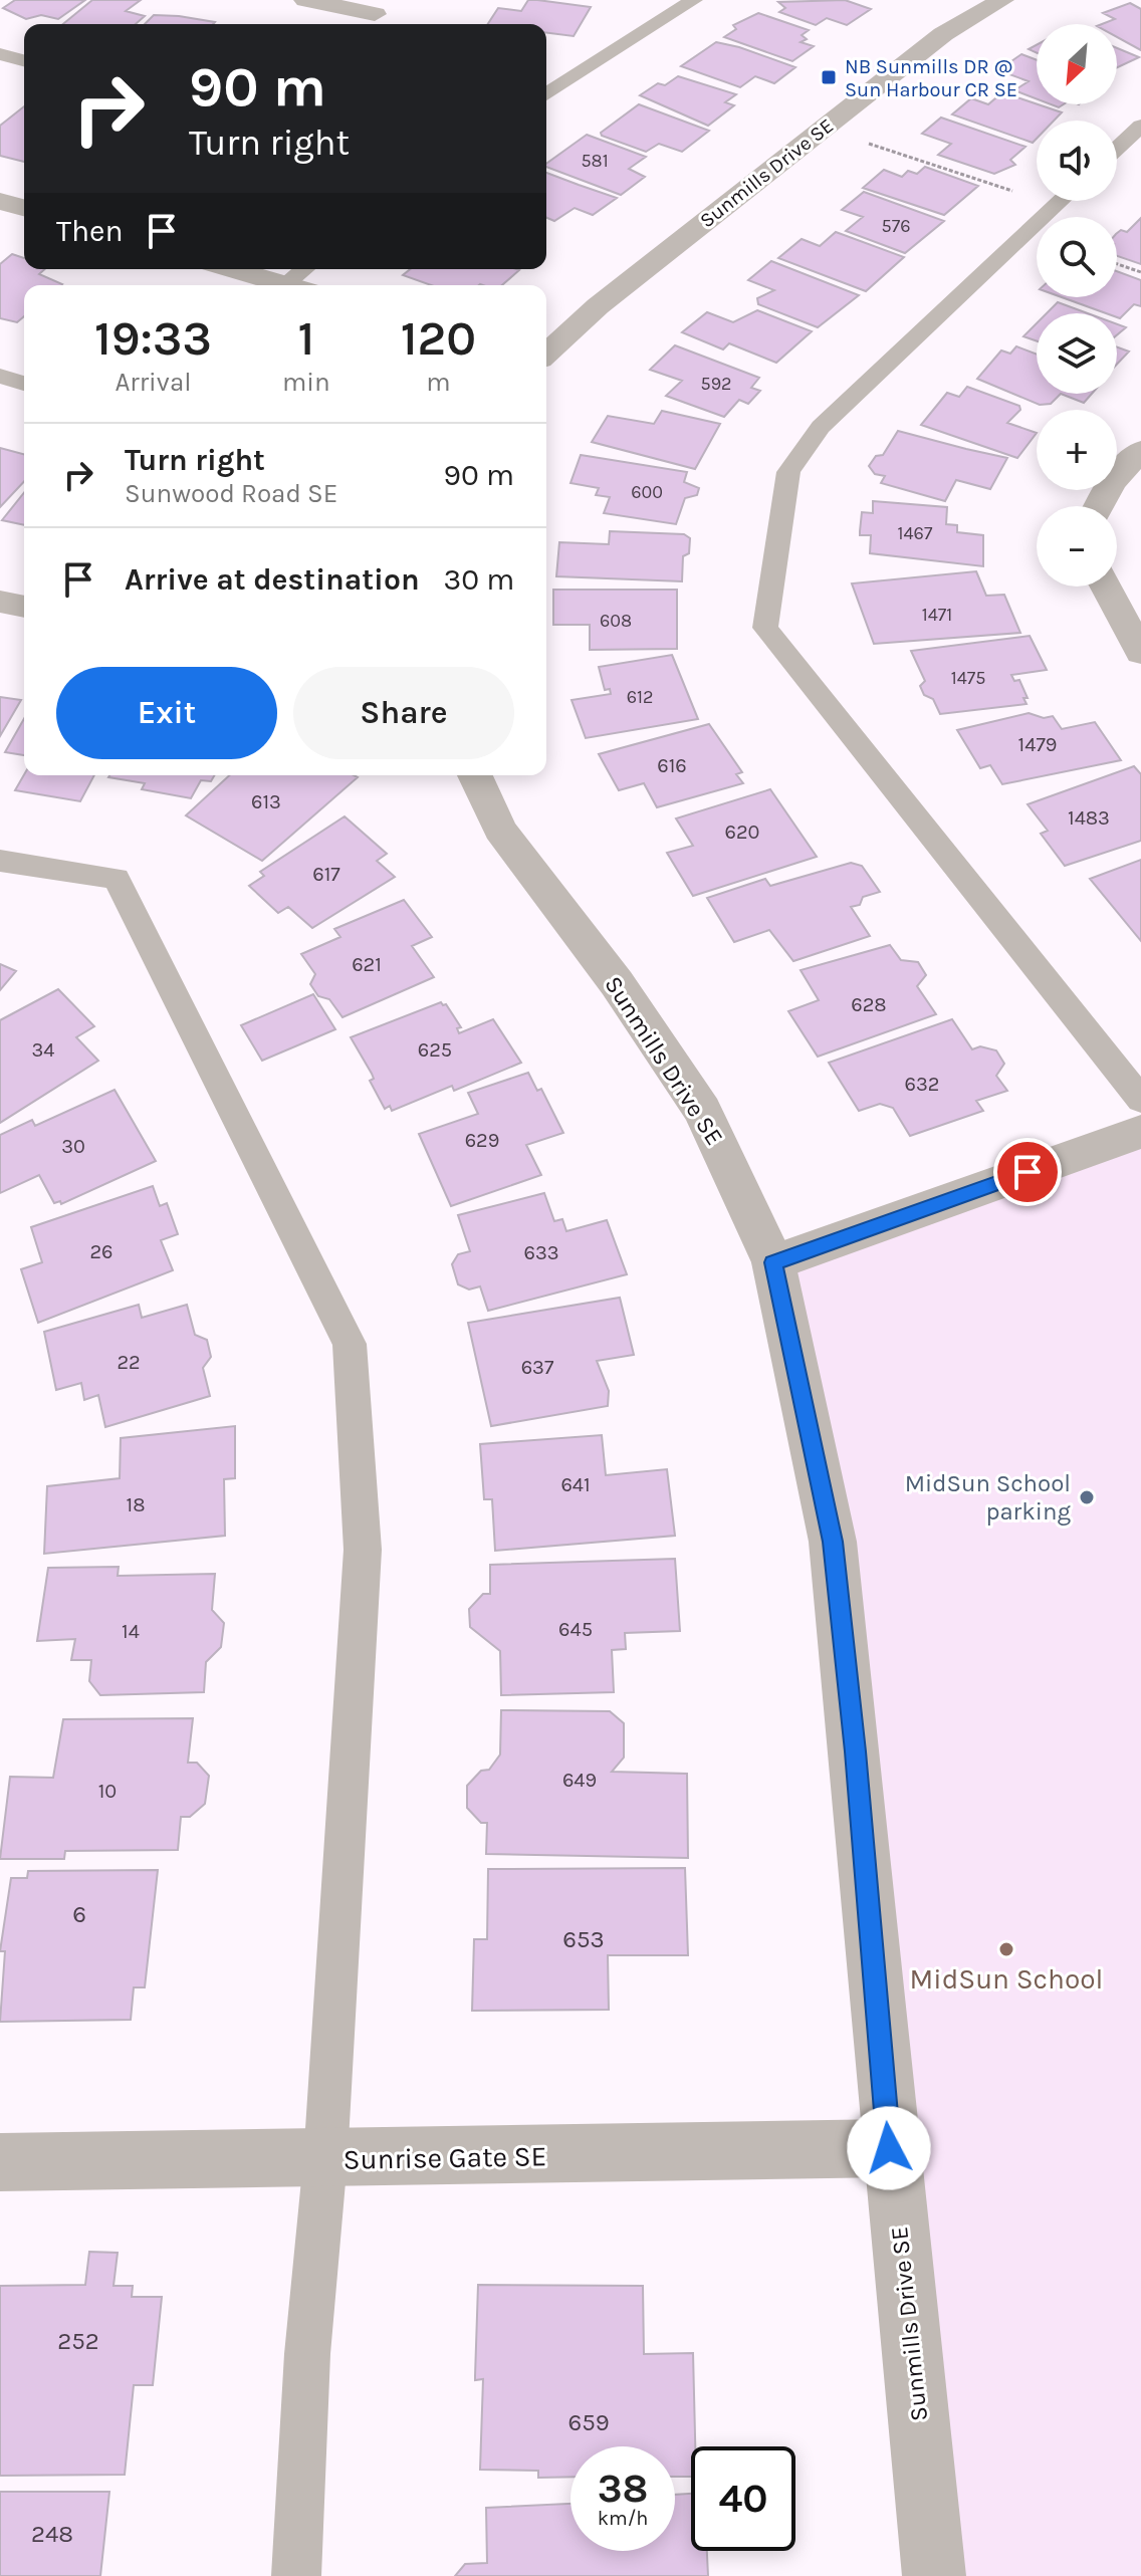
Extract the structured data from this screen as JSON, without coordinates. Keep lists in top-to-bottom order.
{
  "streets": {
    "street": ["Sunmills Drive SE", "Sunrise Gate SE"]
  },
  "crossings": [
    ["Sunmills Drive SE", "Sunrise Gate SE"]
  ],
  "places": {
    "transit": ["NB Sunmills DR @ Sun Harbour CR SE"],
    "other": ["MidSun School parking", "MidSun School"]
  },
  "house_numbers": [
    "581",
    "576",
    "592",
    "600",
    "1467",
    "1471",
    "608",
    "1475",
    "612",
    "1479",
    "616",
    "613",
    "1483",
    "620",
    "617",
    "621",
    "628",
    "34",
    "625",
    "632",
    "629",
    "30",
    "26",
    "633",
    "22",
    "637",
    "641",
    "18",
    "645",
    "14",
    "649",
    "10",
    "6",
    "653",
    "252",
    "659",
    "248"
  ],
  "north": "bottom left",
  "page": {
    "map_buttons": ["+", "−"],
    "turn": ["90 m", "Turn right"],
    "then": "Then",
    "eta": [
      "19:33",
      "Arrival",
      "1",
      "min",
      "120",
      "m"
    ],
    "list": [
      {
        "name": "Turn right",
        "note": "Sunwood Road SE",
        "value": "90 m"
      },
      {
        "name": "Arrive at destination",
        "value": "30 m"
      }
    ],
    "buttons": ["Exit", "Share"],
    "speed": "38 km/h",
    "limit": "40"
  }
}
